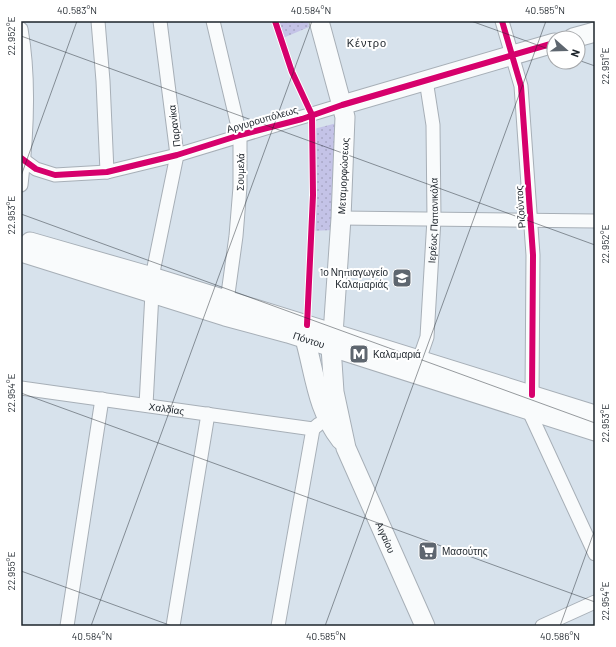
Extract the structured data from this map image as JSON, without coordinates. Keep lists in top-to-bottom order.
{
  "streets": {
    "main road": [
      "Αργυρουπόλεως",
      "Μεταμορφώσεως",
      "Πόντου",
      "Αιγαίου"
    ],
    "street": [
      "Παρανίκα",
      "Σουμελά",
      "Ριζούντος",
      "Ιερέως Παπανικόλα",
      "Χαλδίας"
    ]
  },
  "crossings": [
    ["Αργυρουπόλεως", "Παρανίκα"],
    ["Αργυρουπόλεως", "Σουμελά"],
    ["Αργυρουπόλεως", "Μεταμορφώσεως"],
    ["Αργυρουπόλεως", "Ριζούντος"],
    ["Αργυρουπόλεως", "Ιερέως Παπανικόλα"],
    ["Παρανίκα", "Πόντου"],
    ["Παρανίκα", "Χαλδίας"],
    ["Σουμελά", "Πόντου"],
    ["Μεταμορφώσεως", "Πόντου"],
    ["Μεταμορφώσεως", "Αιγαίου"],
    ["Ριζούντος", "Πόντου"],
    ["Ιερέως Παπανικόλα", "Πόντου"],
    ["Πόντου", "Αιγαίου"],
    ["Χαλδίας", "Αιγαίου"]
  ],
  "districts": ["Κέντρο"],
  "places": {
    "school or university": ["1ο Νηπιαγωγείο Καλαμαριάς"],
    "metro station": ["Καλαμαριά"],
    "supermarket": ["Μασούτης"]
  },
  "north": "right",
  "coordinates": [
    "40.583°N",
    "40.584°N",
    "40.585°N",
    "22.952°E",
    "22.951°E",
    "22.953°E",
    "22.954°E",
    "22.955°E",
    "40.586°N"
  ]
}
